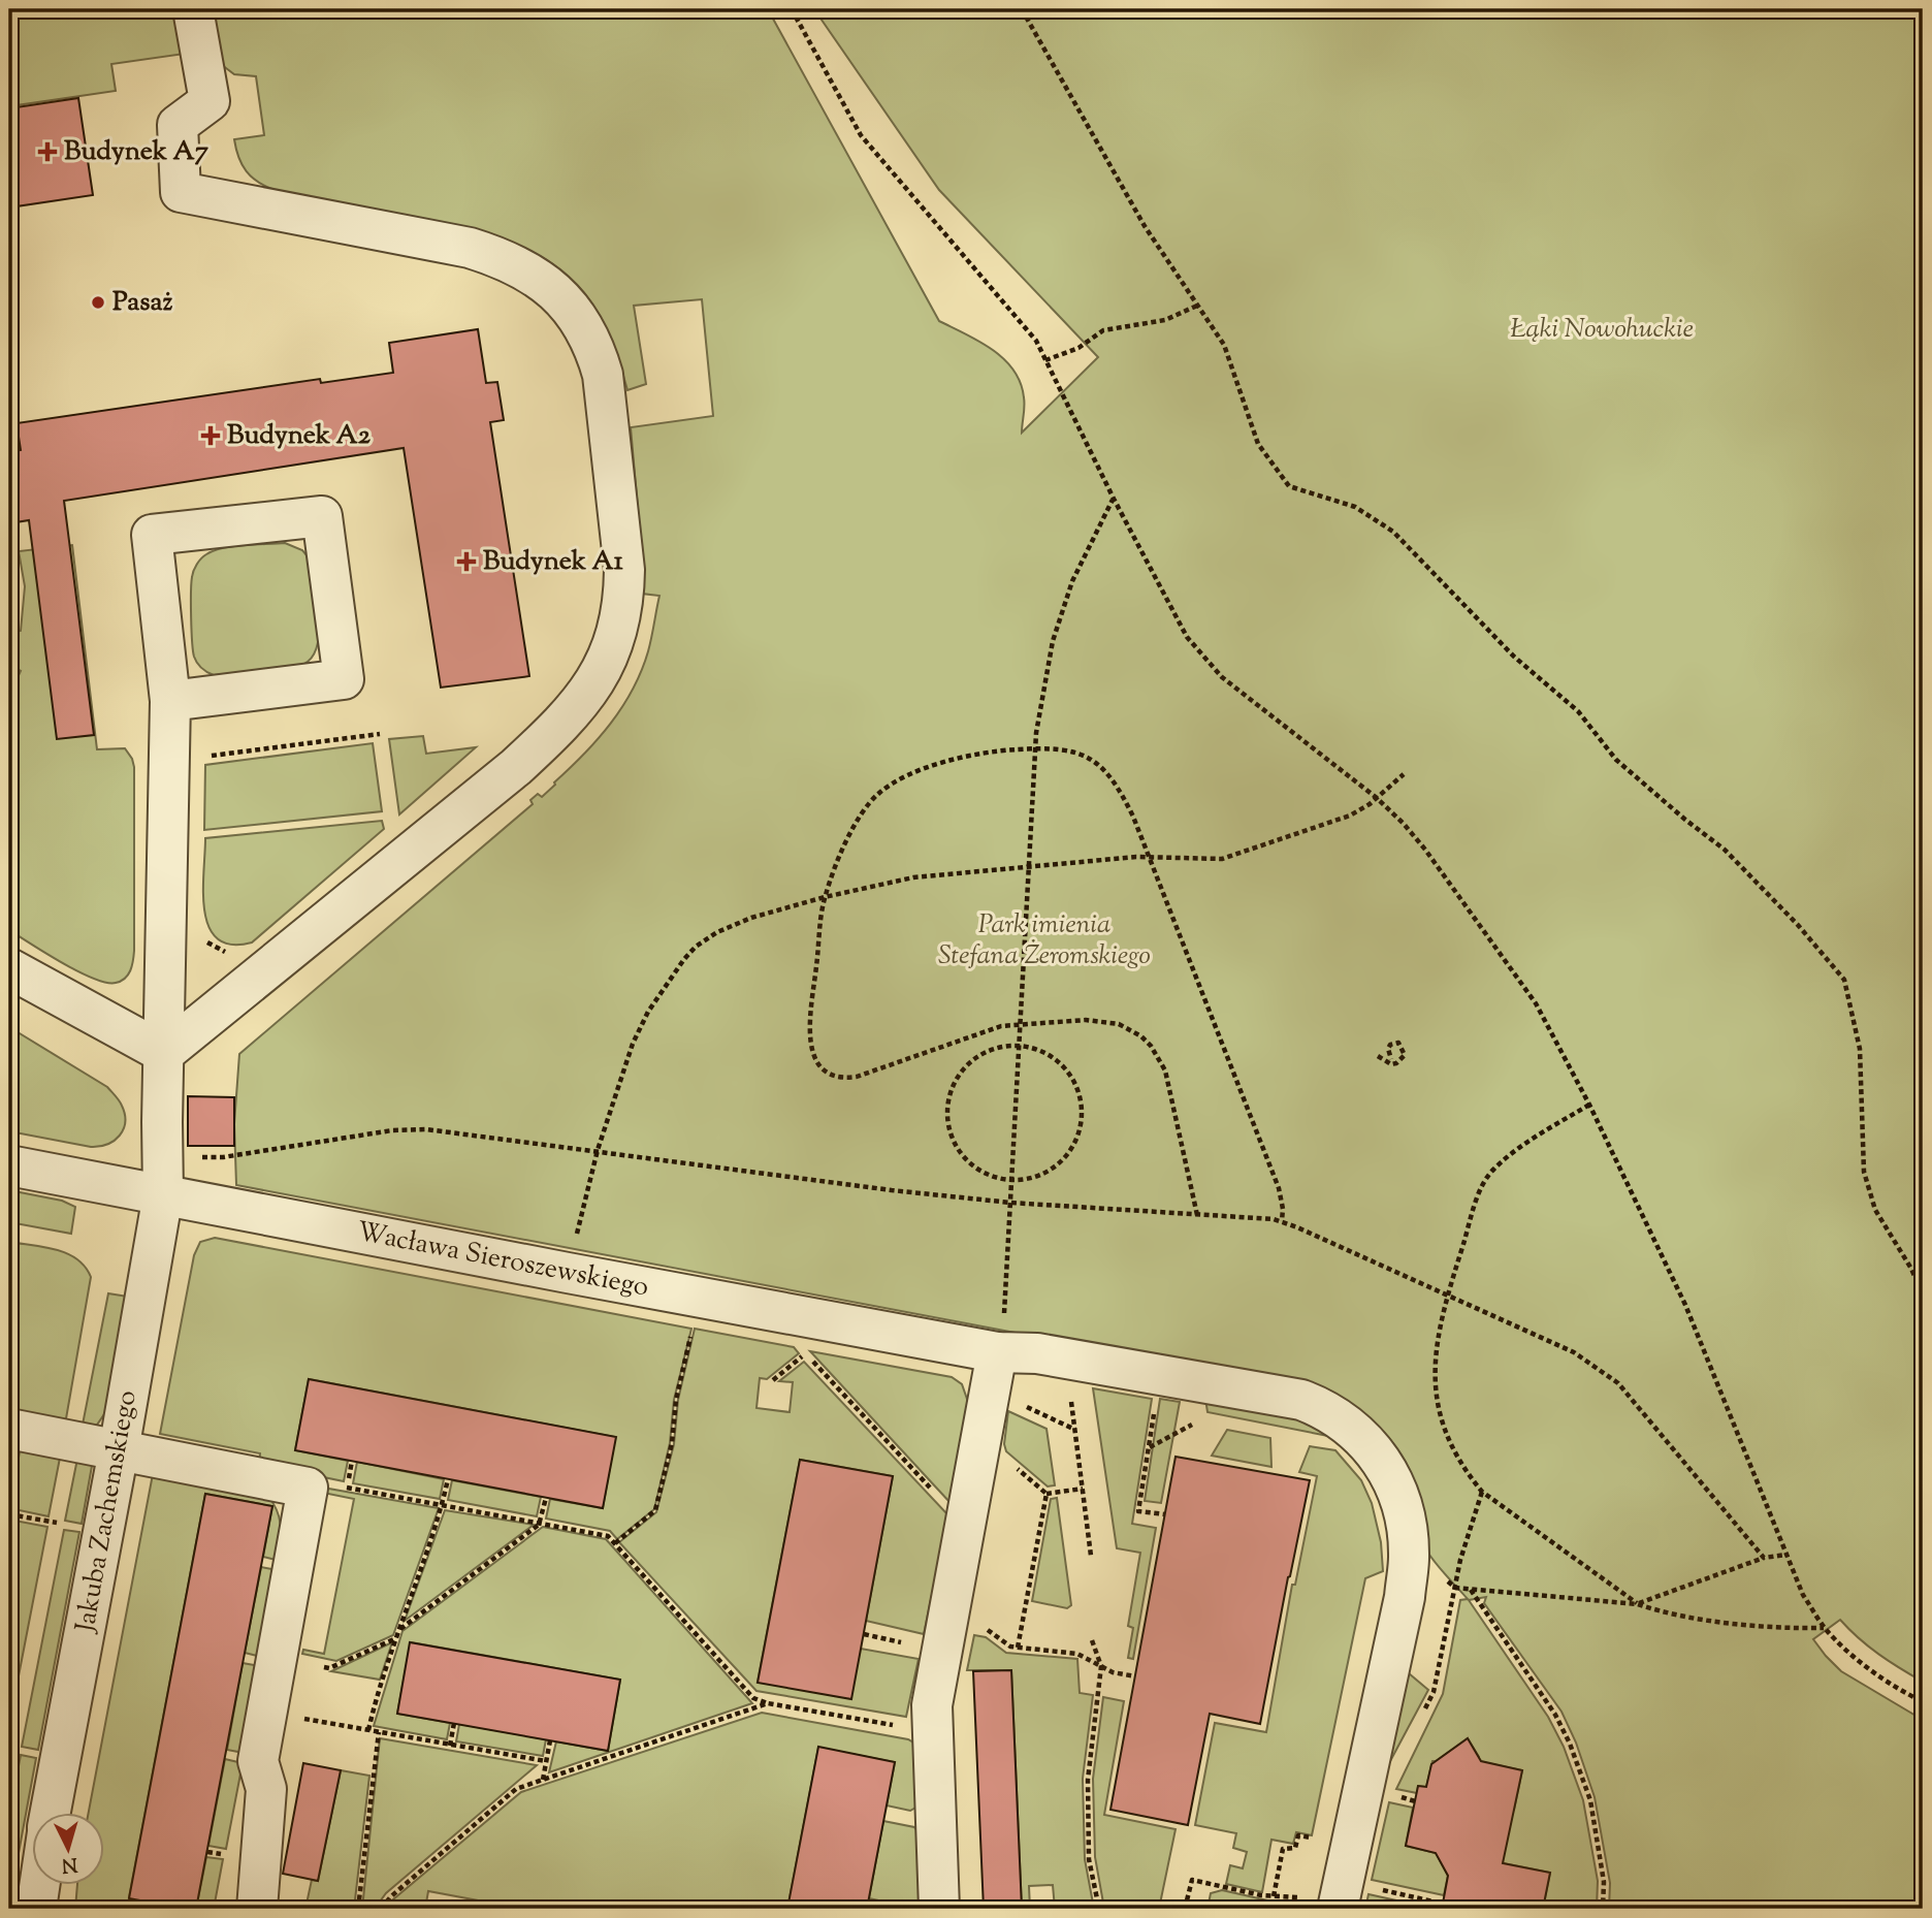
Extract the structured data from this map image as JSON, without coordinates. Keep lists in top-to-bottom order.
{
  "streets": {
    "street": ["Wacława Sieroszewskiego", "Jakuba Zachemskiego"]
  },
  "crossings": [
    ["Wacława Sieroszewskiego", "Jakuba Zachemskiego"]
  ],
  "parks": ["Łąki Nowohuckie", "Park imienia Stefana Żeromskiego"],
  "places": {
    "health": ["Budynek A7", "Budynek A2", "Budynek A1"],
    "other": ["Pasaż"]
  },
  "north": "bottom"
}
